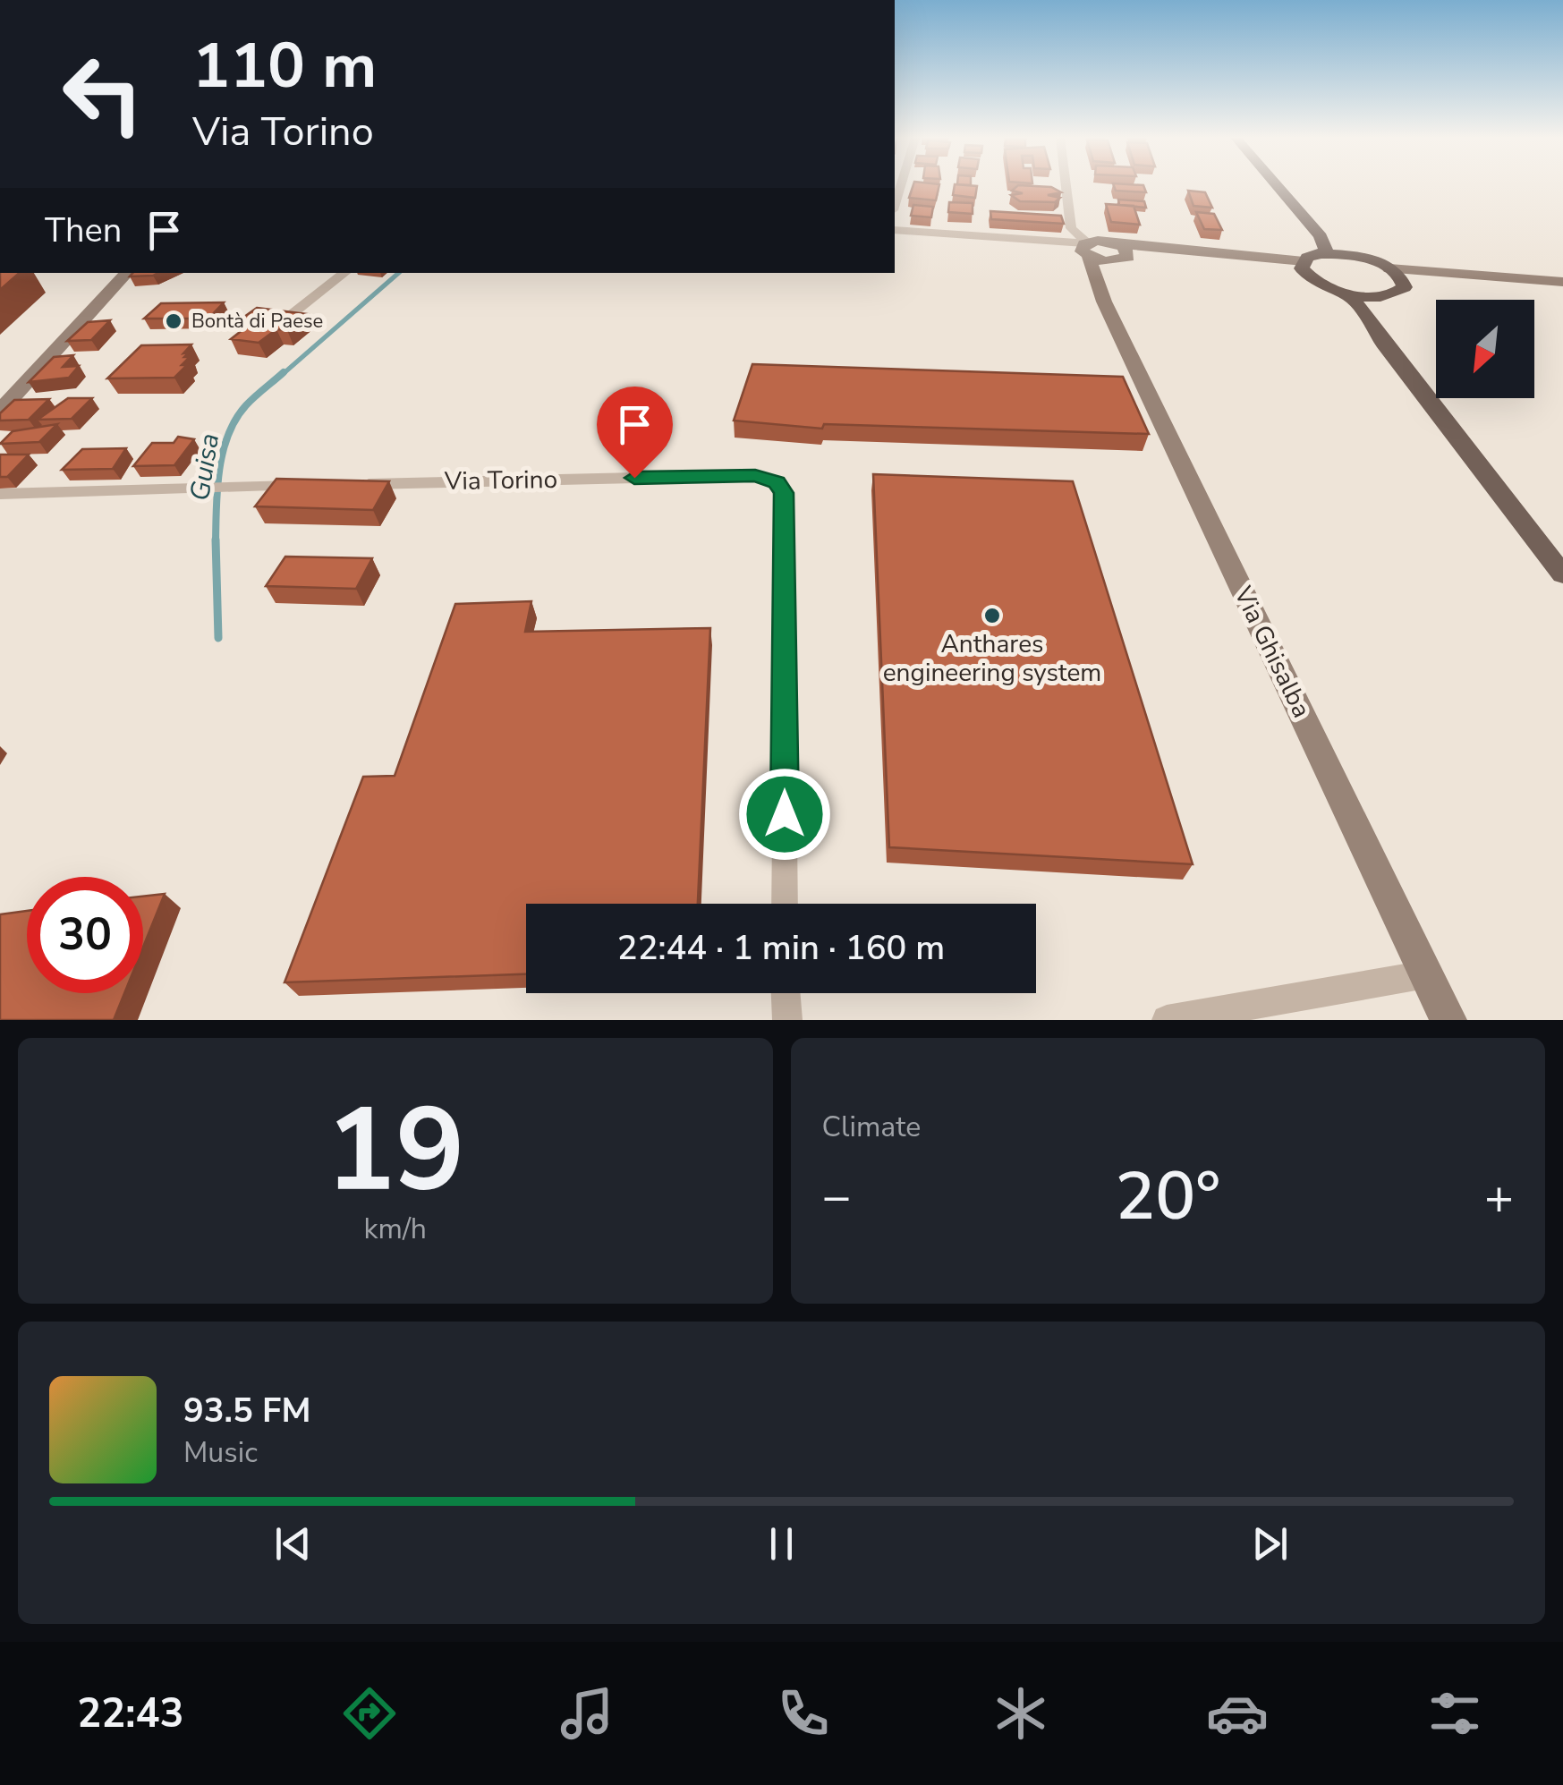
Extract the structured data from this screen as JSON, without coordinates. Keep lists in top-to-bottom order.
{
  "streets": {
    "street": ["Via Torino", "Via Ghisalba"]
  },
  "water": ["Guisa"],
  "places": ["Bontà di Paese", "Anthares engineering system"],
  "north": "bottom left",
  "page": {
    "turn": ["110 m", "Via Torino"],
    "then": "Then",
    "limit": "30",
    "trip": "22:44 · 1 min · 160 m",
    "tile": [
      ["19", "km/h"],
      "Climate"
    ],
    "heat": ["−", "20°", "+"],
    "song": ["93.5 FM", "Music"],
    "tabs": "22:43"
  }
}
